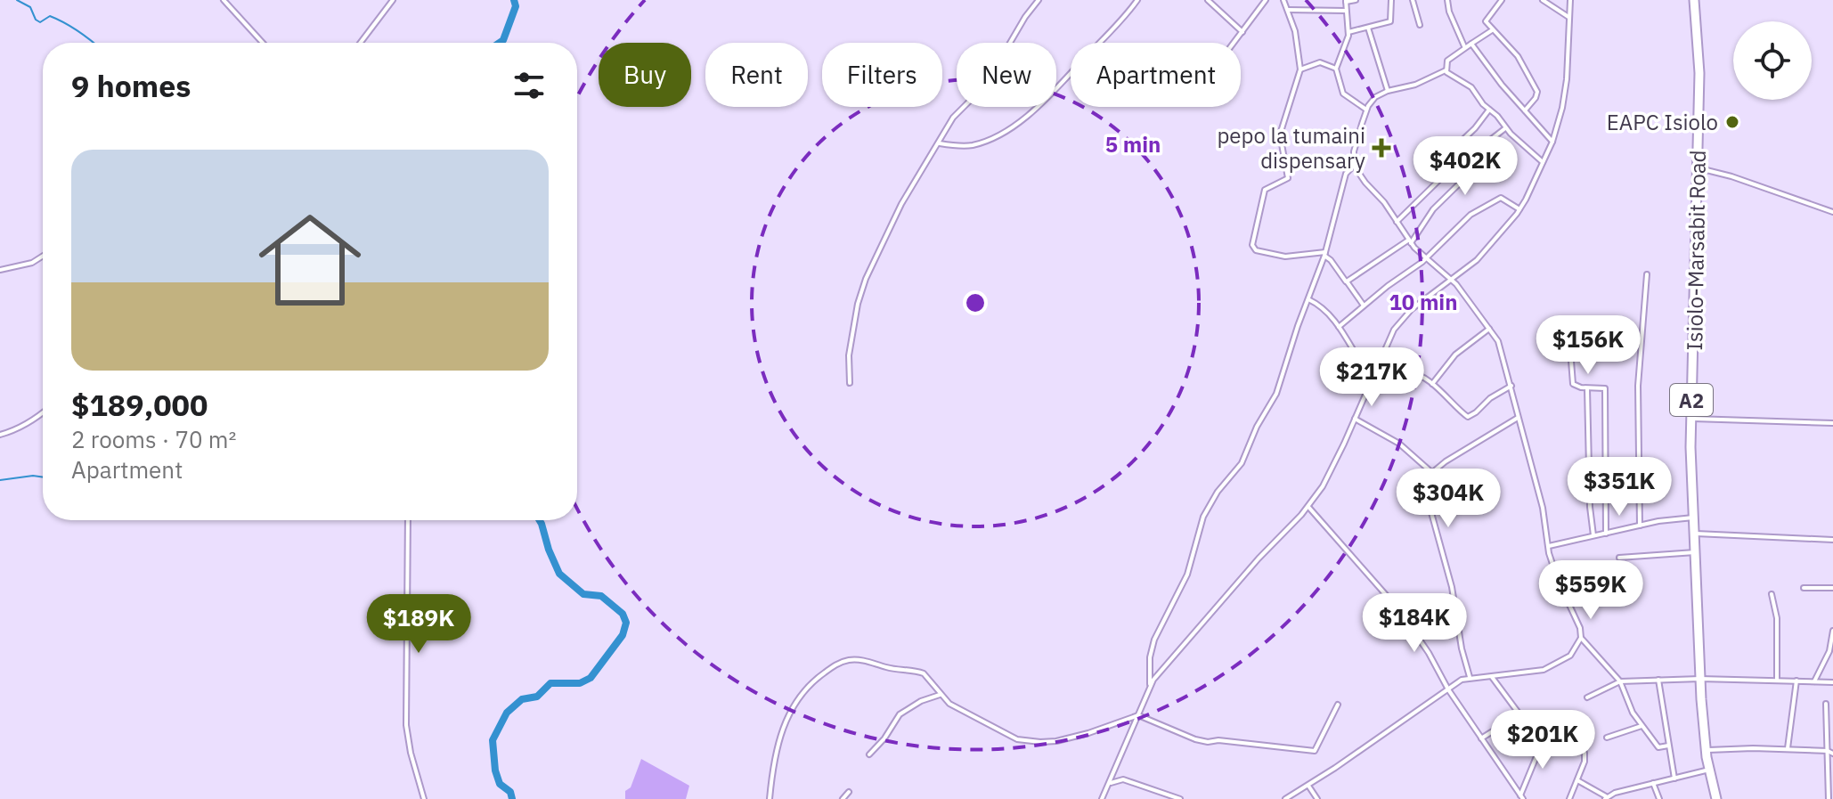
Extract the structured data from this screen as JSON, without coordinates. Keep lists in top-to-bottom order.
{
  "streets": {
    "highway": ["Isiolo-Marsabit Road", "A2"]
  },
  "places": {
    "other": ["EAPC Isiolo"],
    "health": ["pepo la tumaini dispensary"]
  },
  "page": {
    "chip": [
      "Buy",
      "Rent",
      "Filters",
      "New",
      "Apartment"
    ],
    "heading": "9 homes",
    "list": [
      {
        "name": "$189,000",
        "note": "2 rooms · 70 m² · Apartment"
      }
    ],
    "price": [
      "$402K",
      "$156K",
      "$217K",
      "$351K",
      "$304K",
      "$559K",
      "$184K",
      "$189K",
      "$201K"
    ]
  },
  "rings": ["5 min", "10 min"]
}
